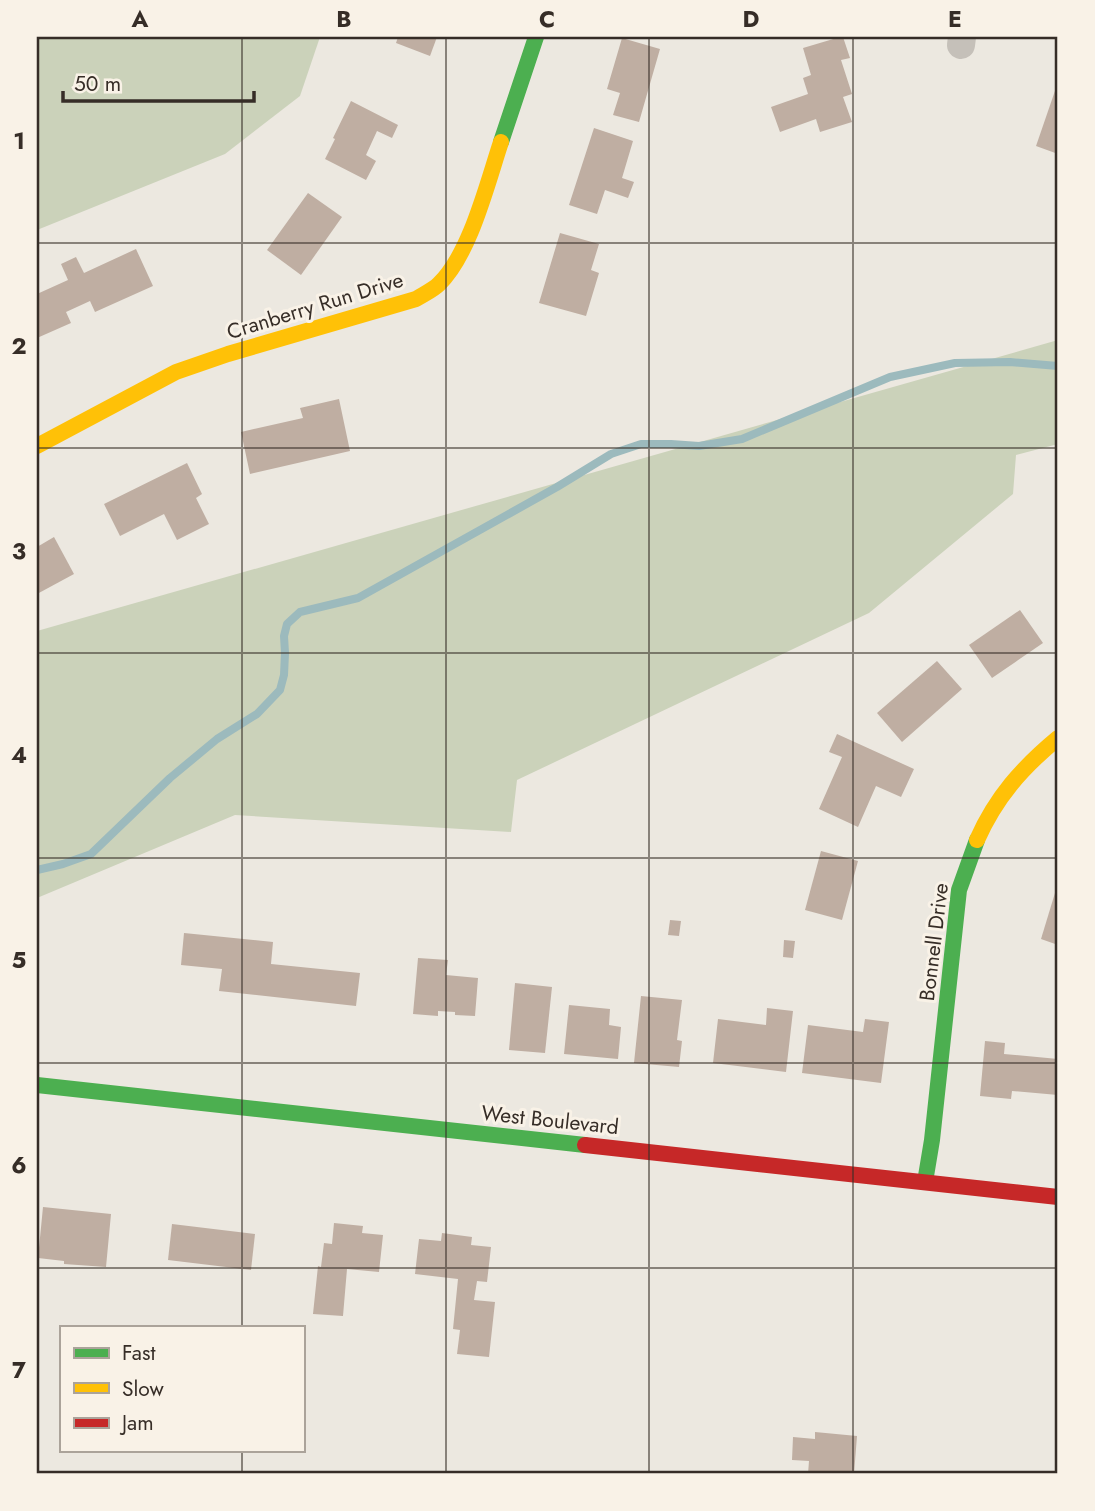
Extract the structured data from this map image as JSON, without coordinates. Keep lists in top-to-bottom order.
{
  "streets": {
    "street": ["Cranberry Run Drive", "Bonnell Drive", "West Boulevard"]
  },
  "crossings": [
    ["Bonnell Drive", "West Boulevard"]
  ],
  "legend": ["Fast", "Slow", "Jam"],
  "scale_bar": "50 m",
  "grid": {
    "columns": [
      "A",
      "B",
      "C",
      "D",
      "E"
    ],
    "rows": [
      "1",
      "2",
      "3",
      "4",
      "5",
      "6",
      "7"
    ]
  }
}
